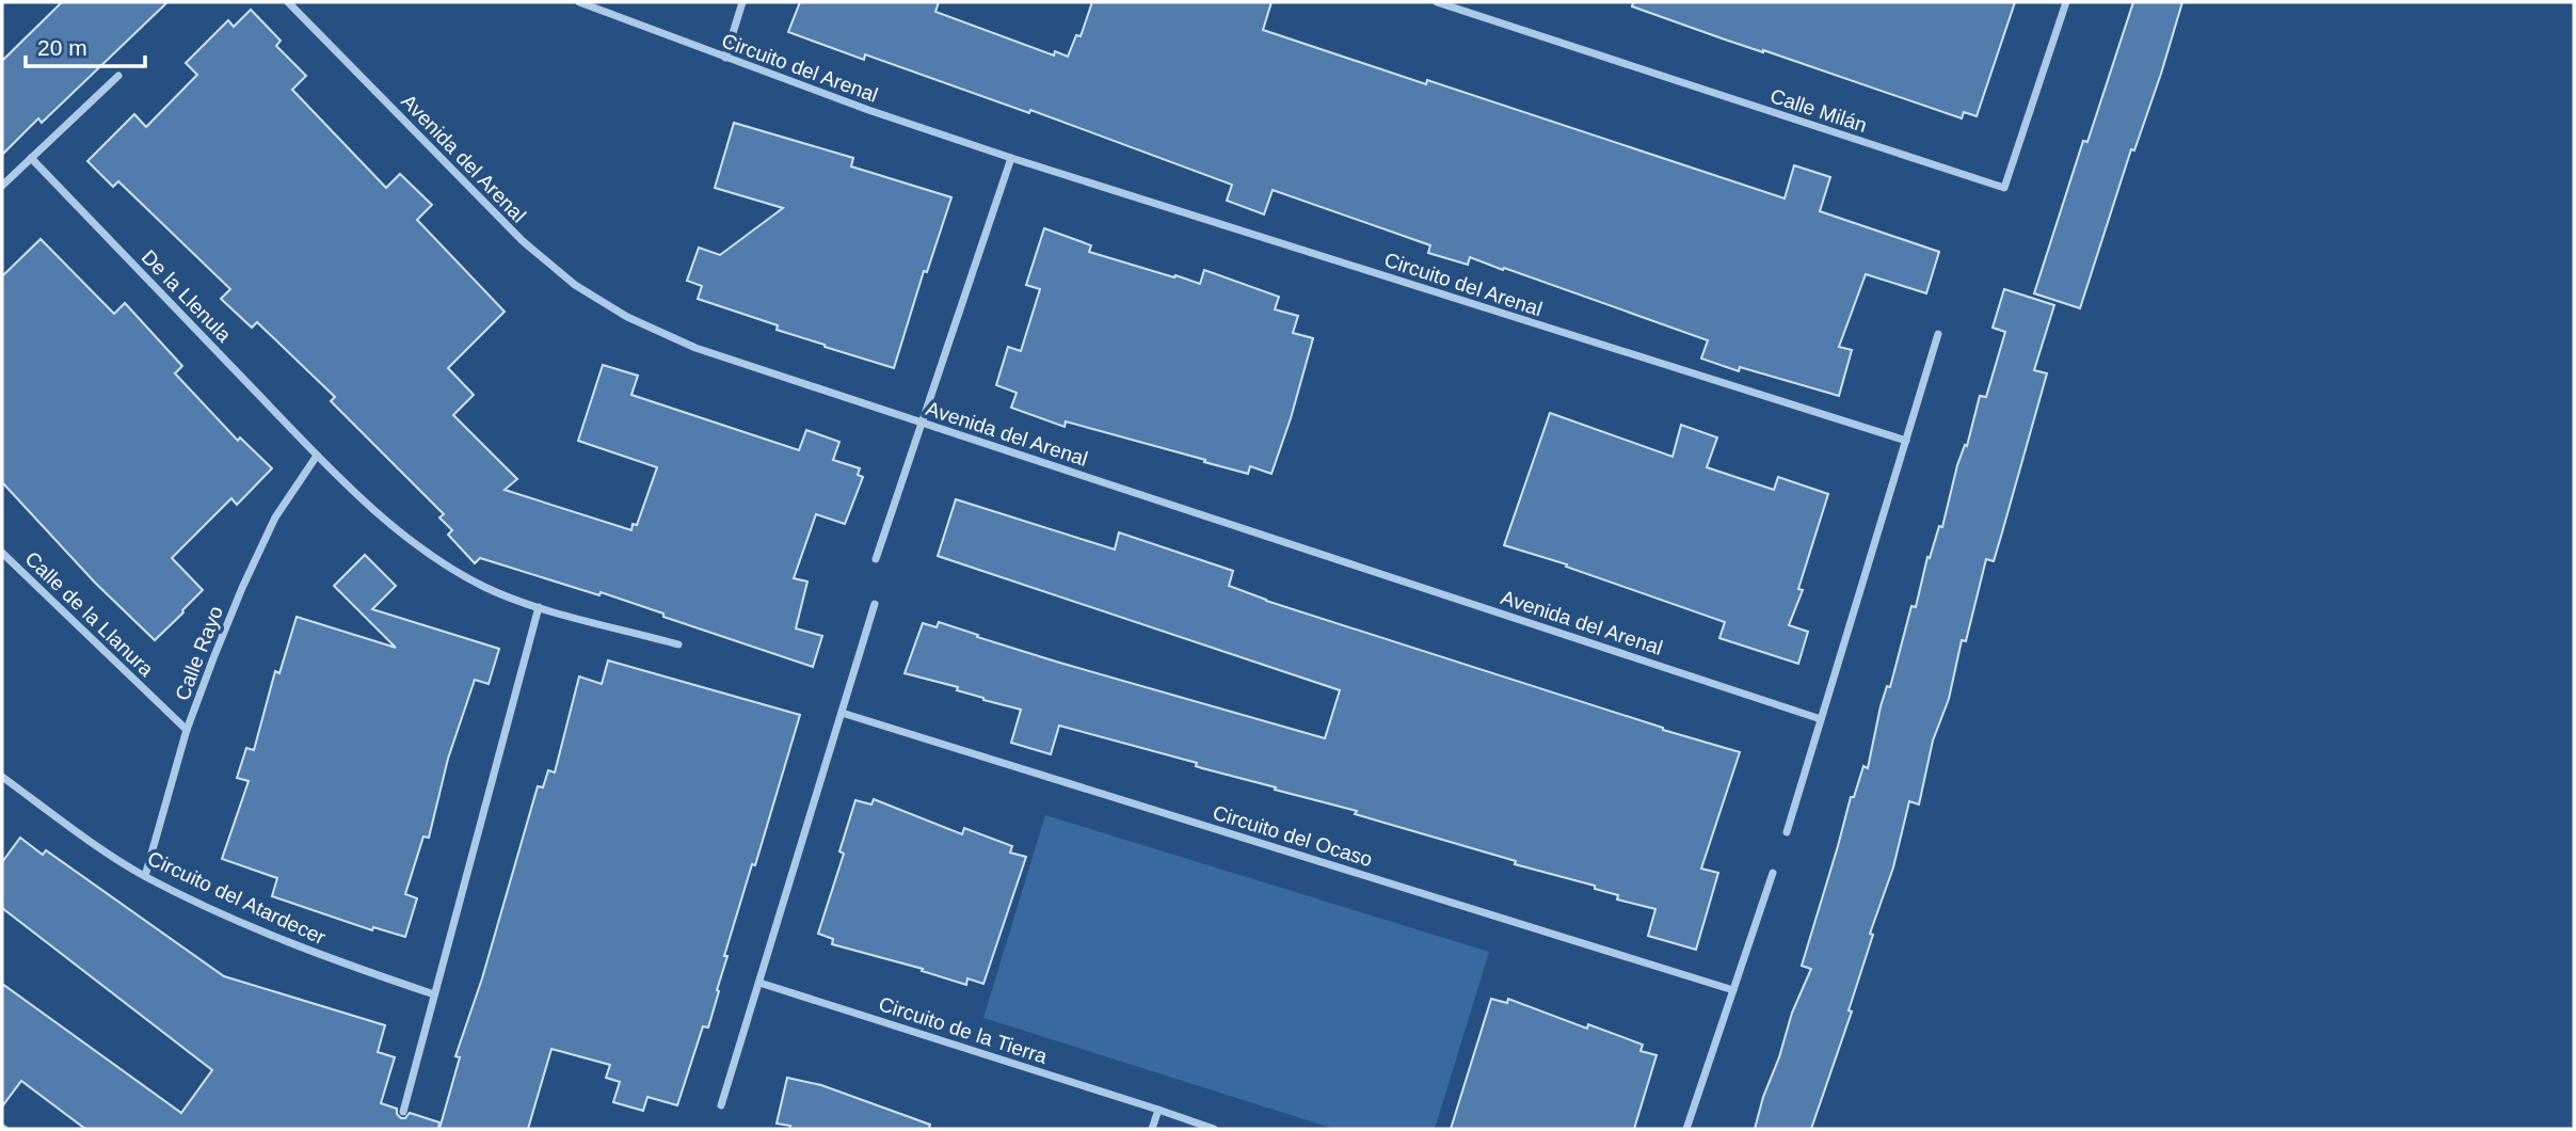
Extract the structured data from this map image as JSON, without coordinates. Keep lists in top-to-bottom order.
{
  "streets": {
    "street": [
      "Circuito del Arenal",
      "Calle Milán",
      "Avenida del Arenal",
      "De la Llenula",
      "Calle de la Llanura",
      "Calle Rayo",
      "Circuito del Ocaso",
      "Circuito del Atardecer",
      "Circuito de la Tierra"
    ]
  },
  "crossings": [
    ["De la Llenula", "Calle Rayo"],
    ["Calle de la Llanura", "Calle Rayo"],
    ["Calle Rayo", "Circuito del Atardecer"]
  ],
  "scale_bar": "20 m"
}
